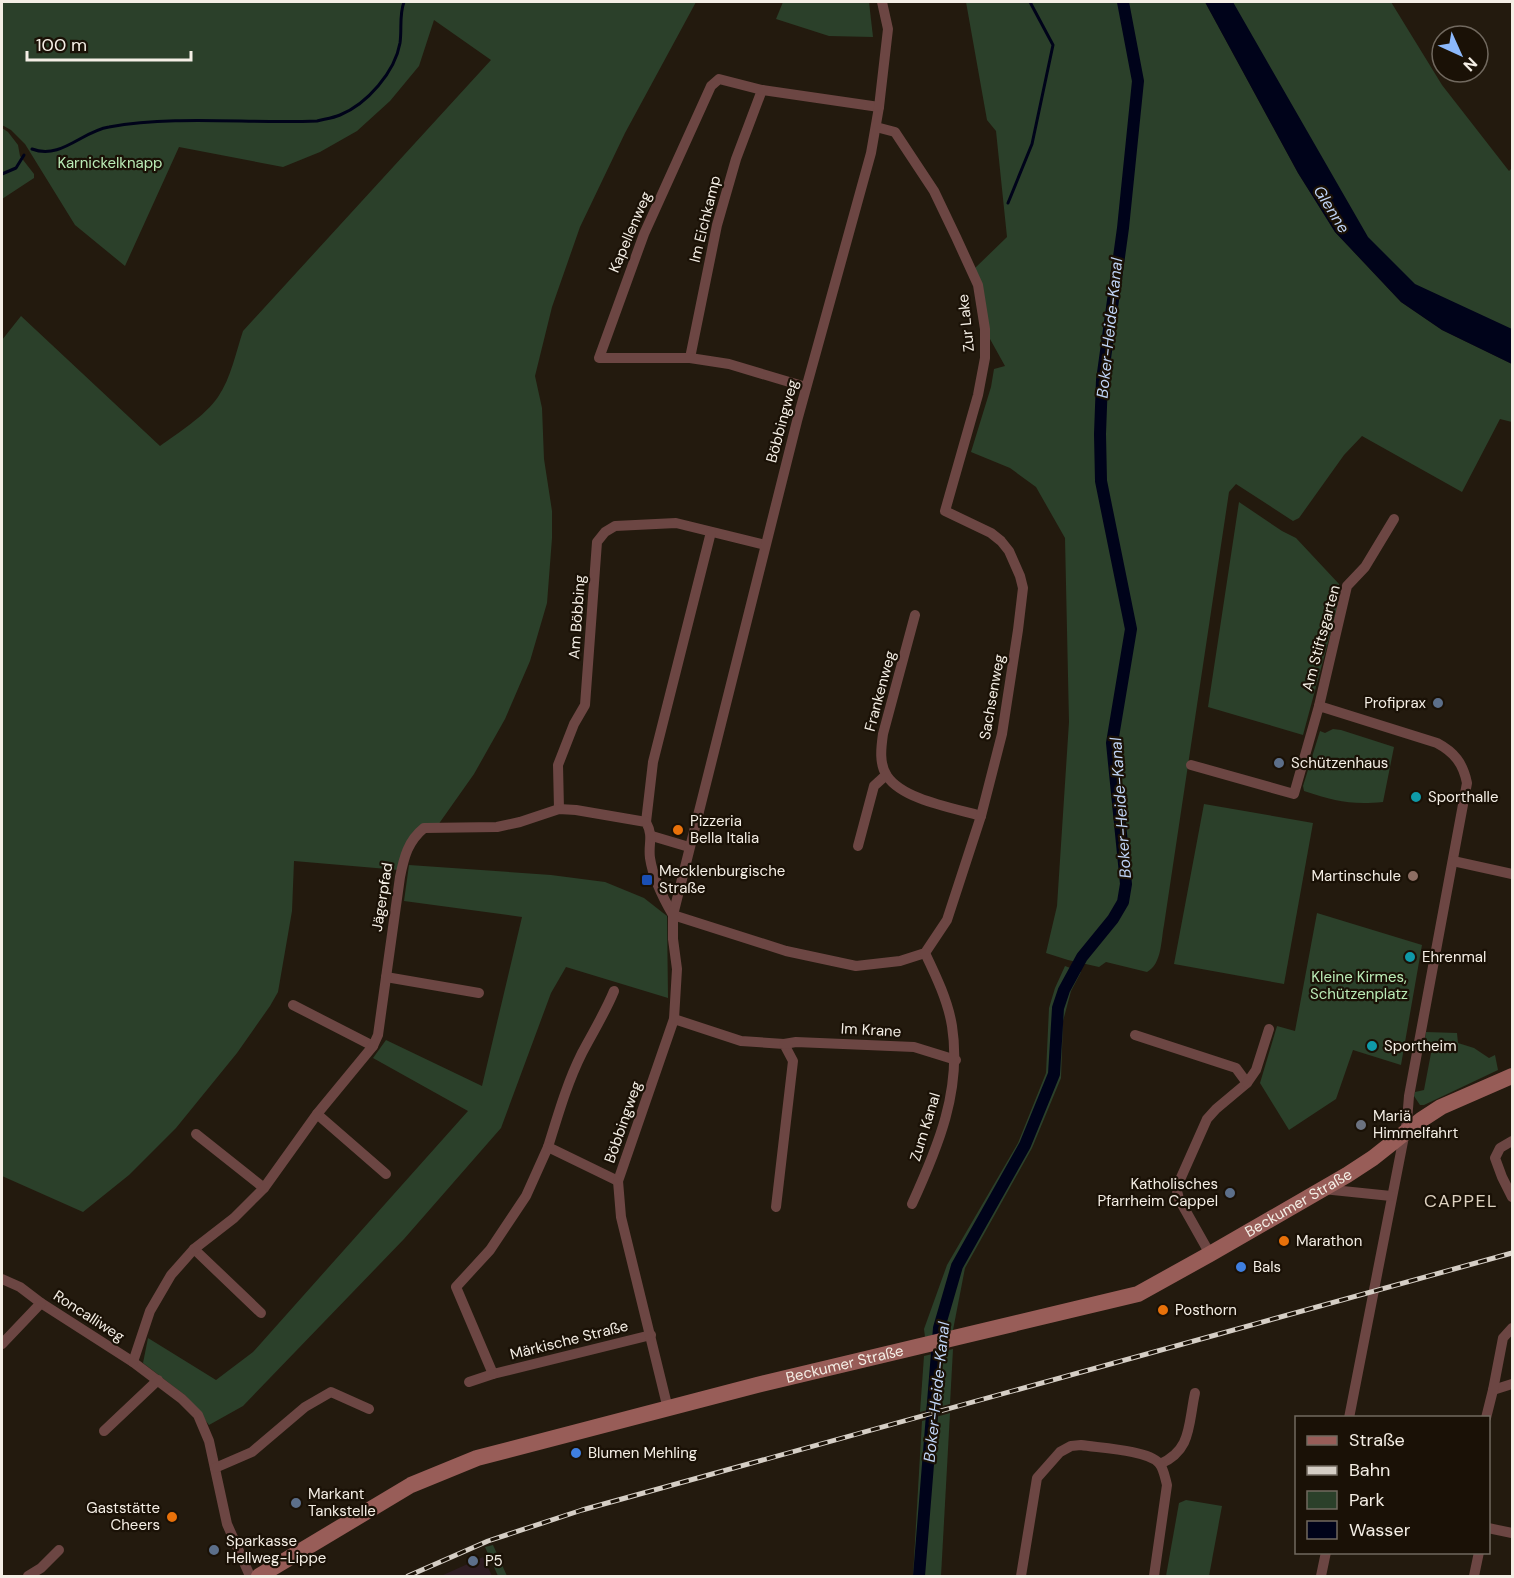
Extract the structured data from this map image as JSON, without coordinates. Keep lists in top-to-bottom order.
{
  "streets": {
    "main road": ["Beckumer Straße"],
    "street": [
      "Im Eichkamp",
      "Kapellenweg",
      "Zur Lake",
      "Böbbingweg",
      "Am Böbbing",
      "Am Stiftsgarten",
      "Frankenweg",
      "Sachsenweg",
      "Jägerpfad",
      "Im Krane",
      "Zum Kanal",
      "Roncalliweg",
      "Märkische Straße"
    ]
  },
  "crossings": [
    ["Im Eichkamp", "Kapellenweg"],
    ["Kapellenweg", "Böbbingweg"],
    ["Zur Lake", "Böbbingweg"],
    ["Zur Lake", "Sachsenweg"],
    ["Böbbingweg", "Am Böbbing"],
    ["Böbbingweg", "Im Krane"],
    ["Böbbingweg", "Beckumer Straße"],
    ["Böbbingweg", "Märkische Straße"],
    ["Am Böbbing", "Jägerpfad"],
    ["Sachsenweg", "Zum Kanal"],
    ["Jägerpfad", "Roncalliweg"],
    ["Im Krane", "Zum Kanal"]
  ],
  "districts": ["CAPPEL"],
  "water": ["Glenne", "Boker-Heide-Kanal"],
  "parks": ["Karnickelknapp", "Kleine Kirmes, Schützenplatz"],
  "places": {
    "other": [
      "Profiprax",
      "Schützenhaus",
      "Sporthalle",
      "Pizzeria Bella Italia",
      "Martinschule",
      "Ehrenmal",
      "Sportheim",
      "Mariä Himmelfahrt",
      "Katholisches Pfarrheim Cappel",
      "Marathon",
      "Bals",
      "Posthorn",
      "Blumen Mehling",
      "Markant Tankstelle",
      "Gaststätte Cheers",
      "Sparkasse Hellweg-Lippe",
      "P5"
    ],
    "transit": ["Mecklenburgische Straße"]
  },
  "legend": [
    "Straße",
    "Bahn",
    "Park",
    "Wasser"
  ],
  "scale_bar": "100 m",
  "north": "bottom right"
}
